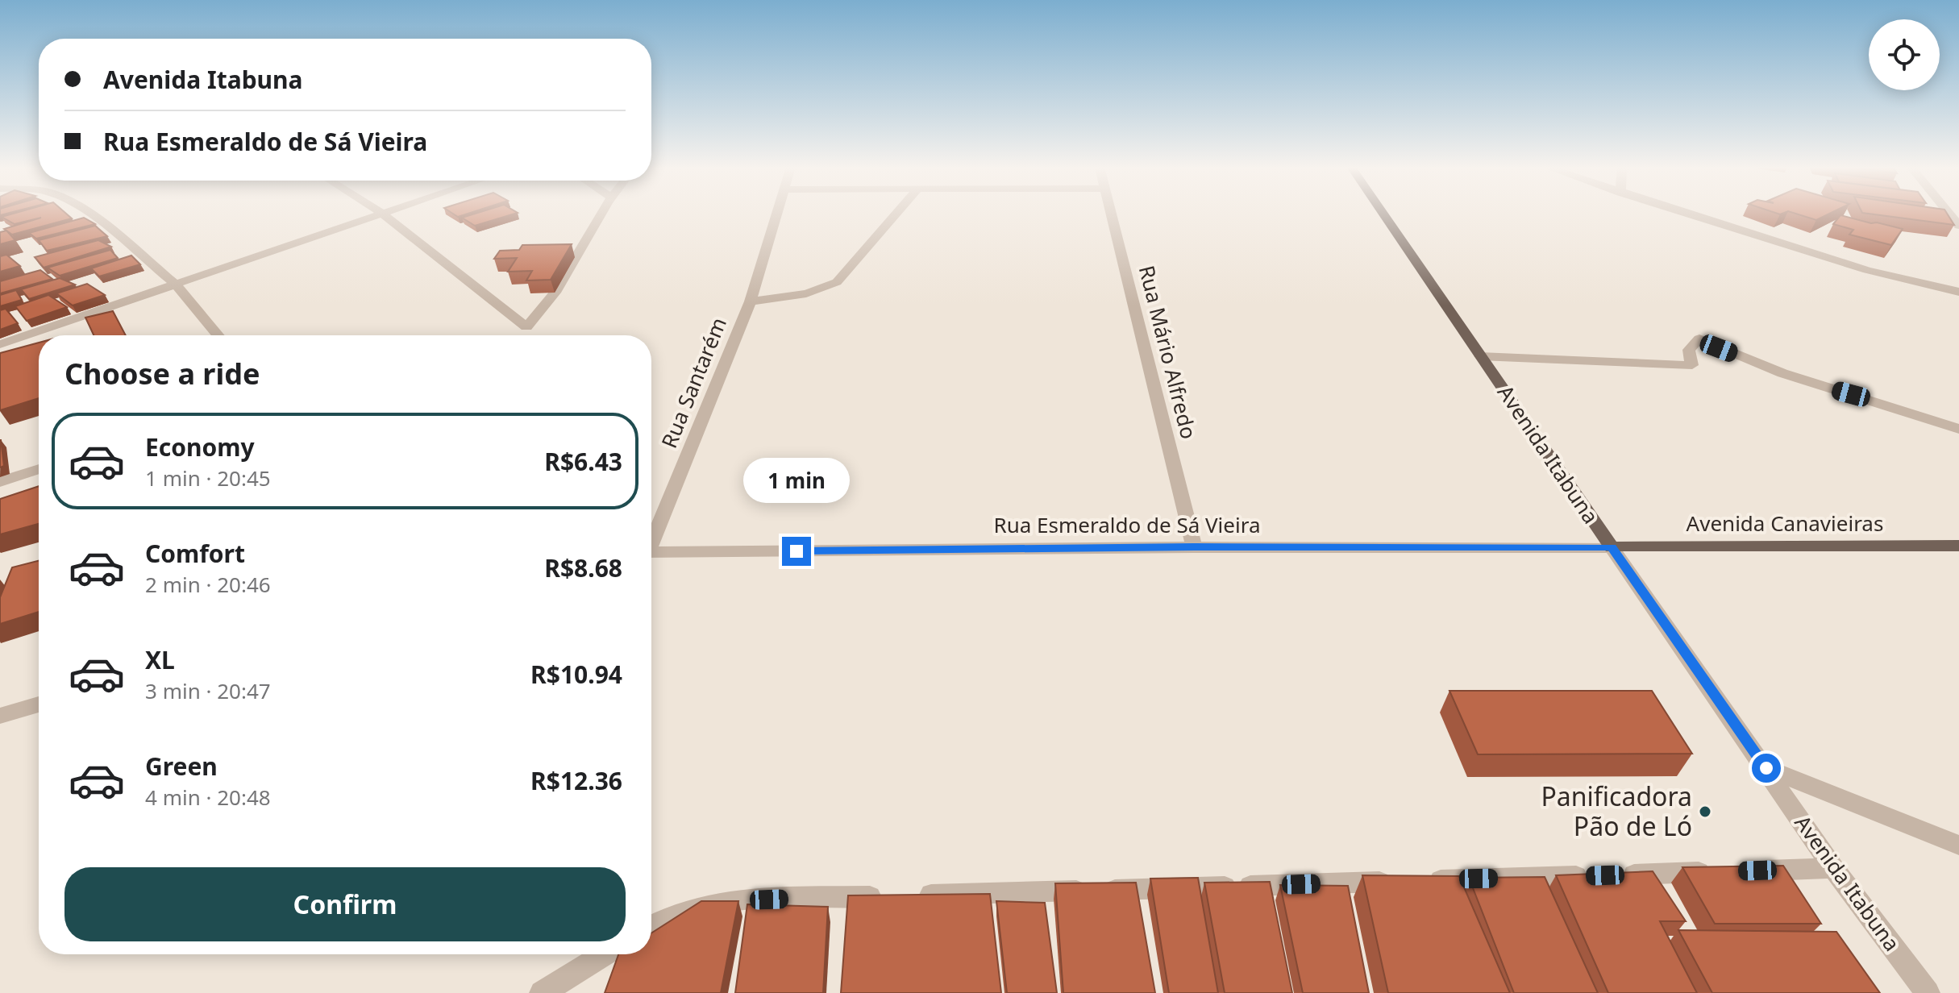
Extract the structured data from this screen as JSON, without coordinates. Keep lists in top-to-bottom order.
{
  "streets": {
    "main road": ["Avenida Itabuna", "Avenida Canavieiras"],
    "street": ["Rua Mário Alfredo", "Rua Santarém", "Rua Esmeraldo de Sá Vieira"]
  },
  "crossings": [
    ["Rua Mário Alfredo", "Rua Esmeraldo de Sá Vieira"],
    ["Avenida Itabuna", "Avenida Canavieiras"],
    ["Avenida Itabuna", "Rua Esmeraldo de Sá Vieira"],
    ["Avenida Canavieiras", "Rua Esmeraldo de Sá Vieira"]
  ],
  "places": ["Panificadora Pão de Ló"],
  "page": {
    "banner": ["Avenida Itabuna", "Rua Esmeraldo de Sá Vieira"],
    "heading": "Choose a ride",
    "list": [
      {
        "name": "Economy",
        "note": "1 min · 20:45",
        "value": "R$6.43"
      },
      {
        "name": "Comfort",
        "note": "2 min · 20:46",
        "value": "R$8.68"
      },
      {
        "name": "XL",
        "note": "3 min · 20:47",
        "value": "R$10.94"
      },
      {
        "name": "Green",
        "note": "4 min · 20:48",
        "value": "R$12.36"
      }
    ],
    "bubble": "1 min",
    "buttons": "Confirm"
  }
}
